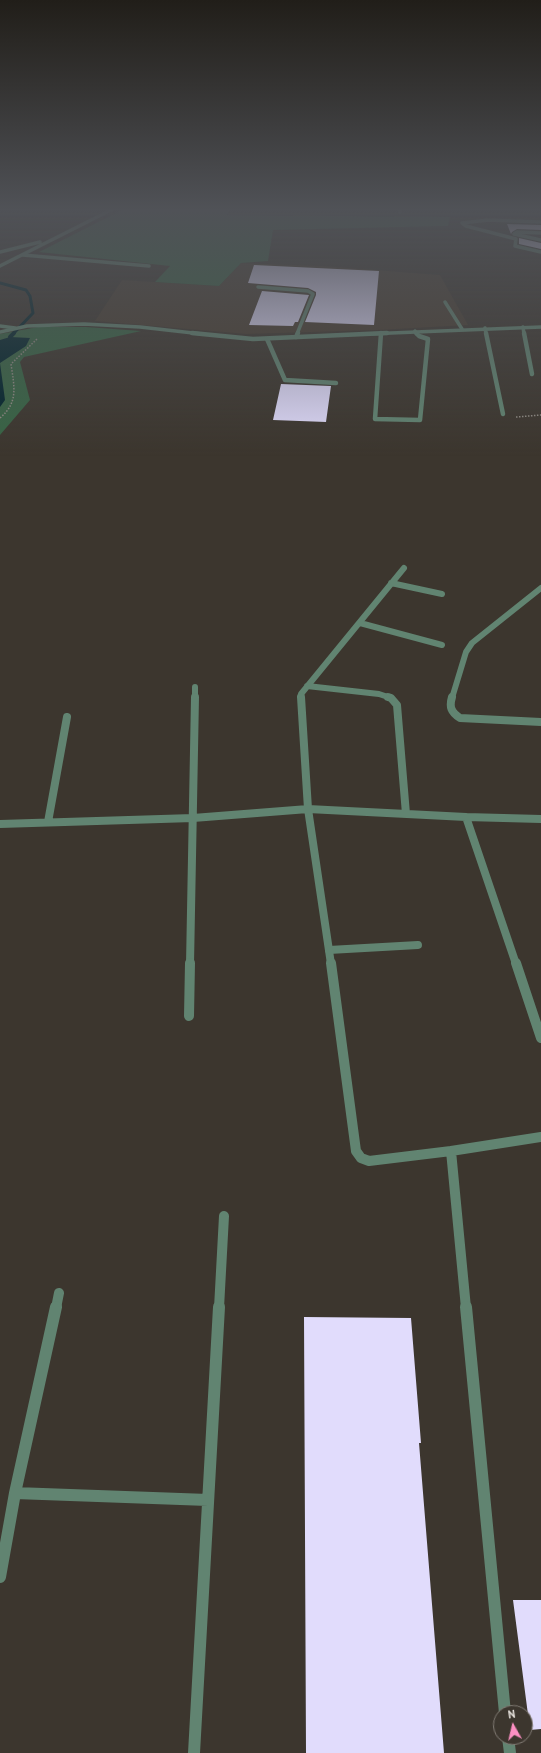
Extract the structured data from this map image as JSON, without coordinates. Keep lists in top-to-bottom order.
{
  "north": "top"
}
